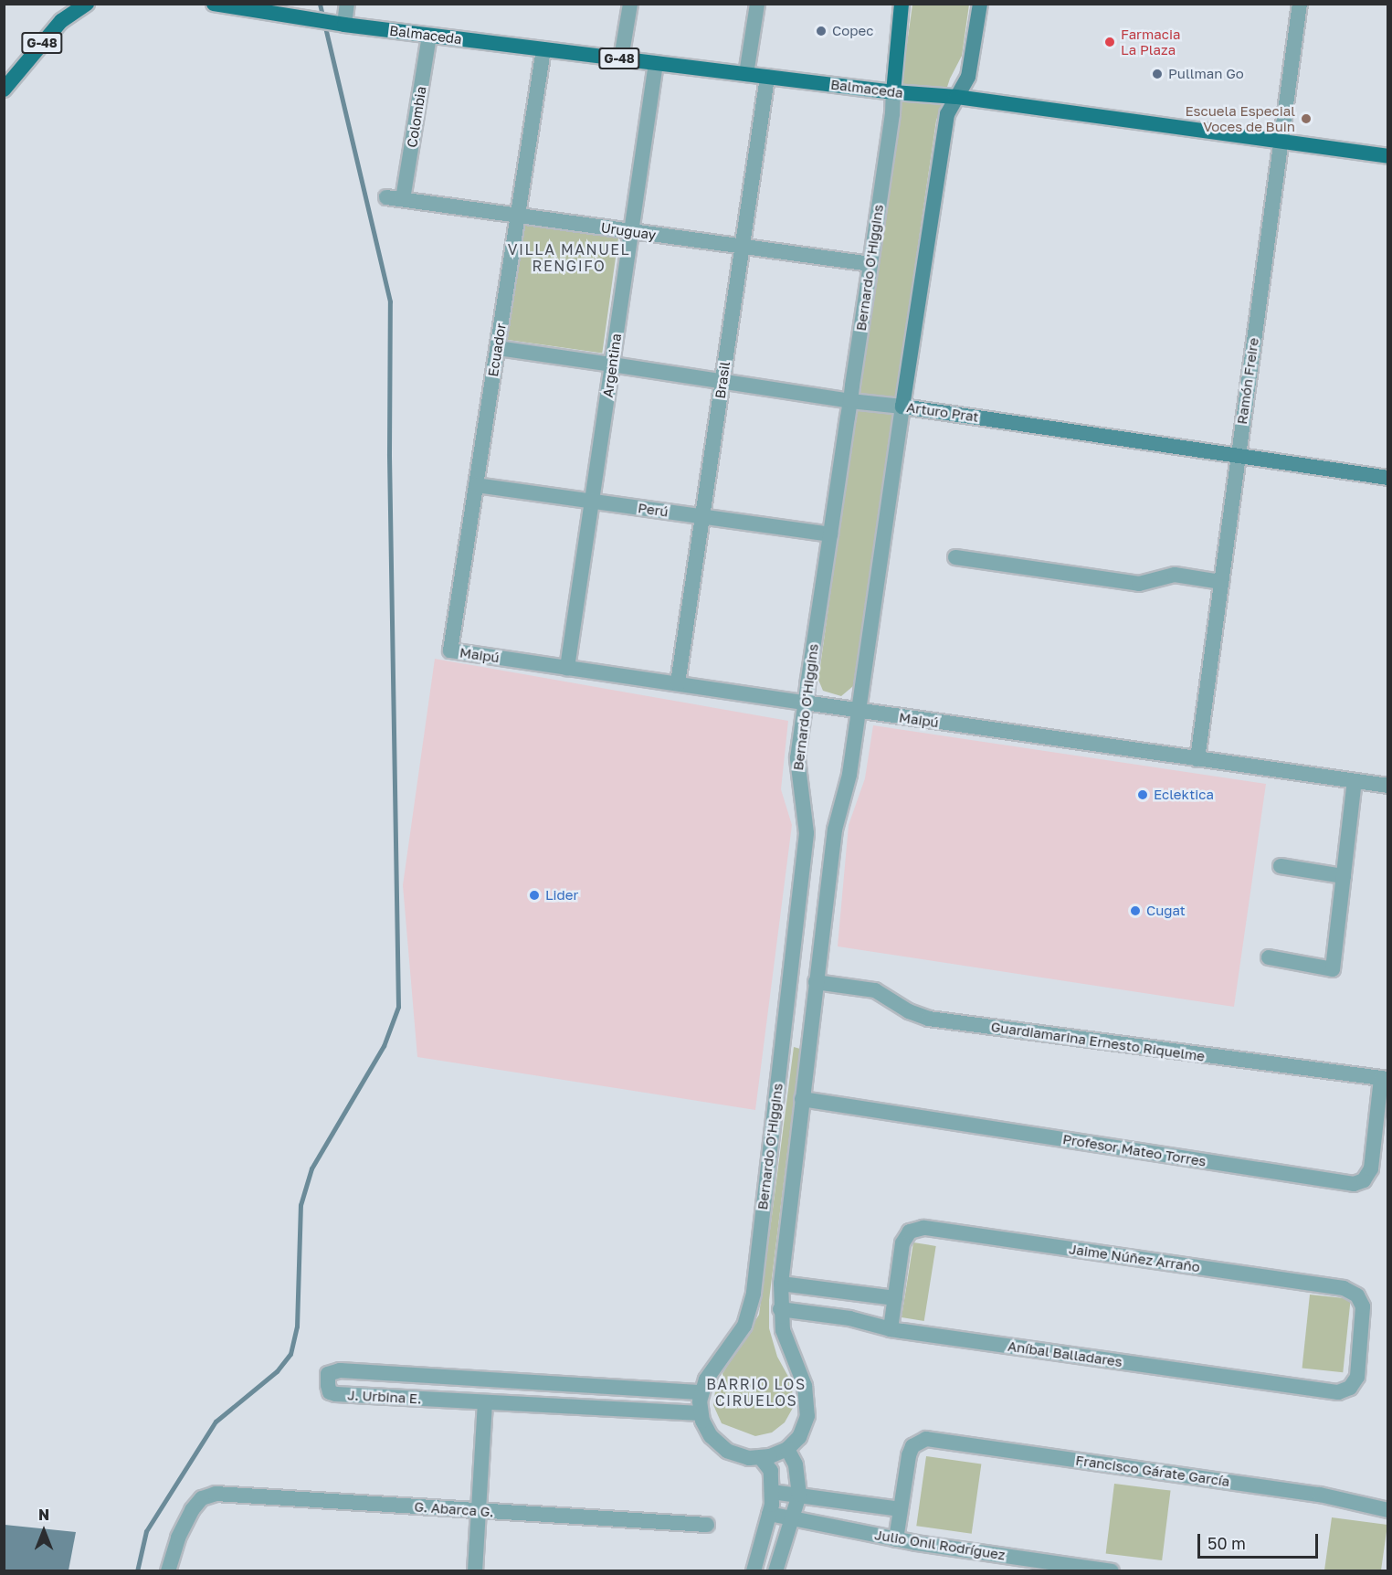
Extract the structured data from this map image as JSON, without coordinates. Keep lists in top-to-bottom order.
{
  "streets": {
    "main road": [
      "Balmaceda",
      "G-48",
      "Bernardo O'Higgins",
      "Arturo Prat"
    ],
    "street": [
      "Colombia",
      "Uruguay",
      "Ecuador",
      "Argentina",
      "Brasil",
      "Ramón Freire",
      "Perú",
      "Maipú",
      "Guardiamarina Ernesto Riquelme",
      "Profesor Mateo Torres",
      "Jaime Núñez Arraño",
      "Aníbal Balladares",
      "J. Urbina E.",
      "Francisco Gárate García",
      "G. Abarca G.",
      "Julio Onil Rodríguez"
    ]
  },
  "crossings": [
    ["Balmaceda", "G-48"],
    ["Balmaceda", "Colombia"],
    ["Balmaceda", "Bernardo O'Higgins"],
    ["Balmaceda", "Ecuador"],
    ["Balmaceda", "Argentina"],
    ["Balmaceda", "Brasil"],
    ["Balmaceda", "Ramón Freire"],
    ["Colombia", "Uruguay"],
    ["Uruguay", "Bernardo O'Higgins"],
    ["Uruguay", "Ecuador"],
    ["Uruguay", "Argentina"],
    ["Uruguay", "Brasil"],
    ["Bernardo O'Higgins", "Arturo Prat"],
    ["Bernardo O'Higgins", "Perú"],
    ["Bernardo O'Higgins", "Maipú"],
    ["Bernardo O'Higgins", "Guardiamarina Ernesto Riquelme"],
    ["Bernardo O'Higgins", "Profesor Mateo Torres"],
    ["Bernardo O'Higgins", "Aníbal Balladares"],
    ["Bernardo O'Higgins", "J. Urbina E."],
    ["Ecuador", "Arturo Prat"],
    ["Ecuador", "Perú"],
    ["Ecuador", "Maipú"],
    ["Argentina", "Arturo Prat"],
    ["Argentina", "Perú"],
    ["Argentina", "Maipú"],
    ["Brasil", "Arturo Prat"],
    ["Brasil", "Perú"],
    ["Brasil", "Maipú"],
    ["Ramón Freire", "Arturo Prat"],
    ["Ramón Freire", "Maipú"],
    ["Guardiamarina Ernesto Riquelme", "Profesor Mateo Torres"],
    ["Jaime Núñez Arraño", "Aníbal Balladares"]
  ],
  "districts": ["VILLA MANUEL RENGIFO", "BARRIO LOS CIRUELOS"],
  "places": [
    "Copec",
    "Farmacia La Plaza",
    "Pullman Go",
    "Escuela Especial Voces de Buin",
    "Eclektica",
    "Lider",
    "Cugat"
  ],
  "scale_bar": "50 m",
  "north": "top"
}
